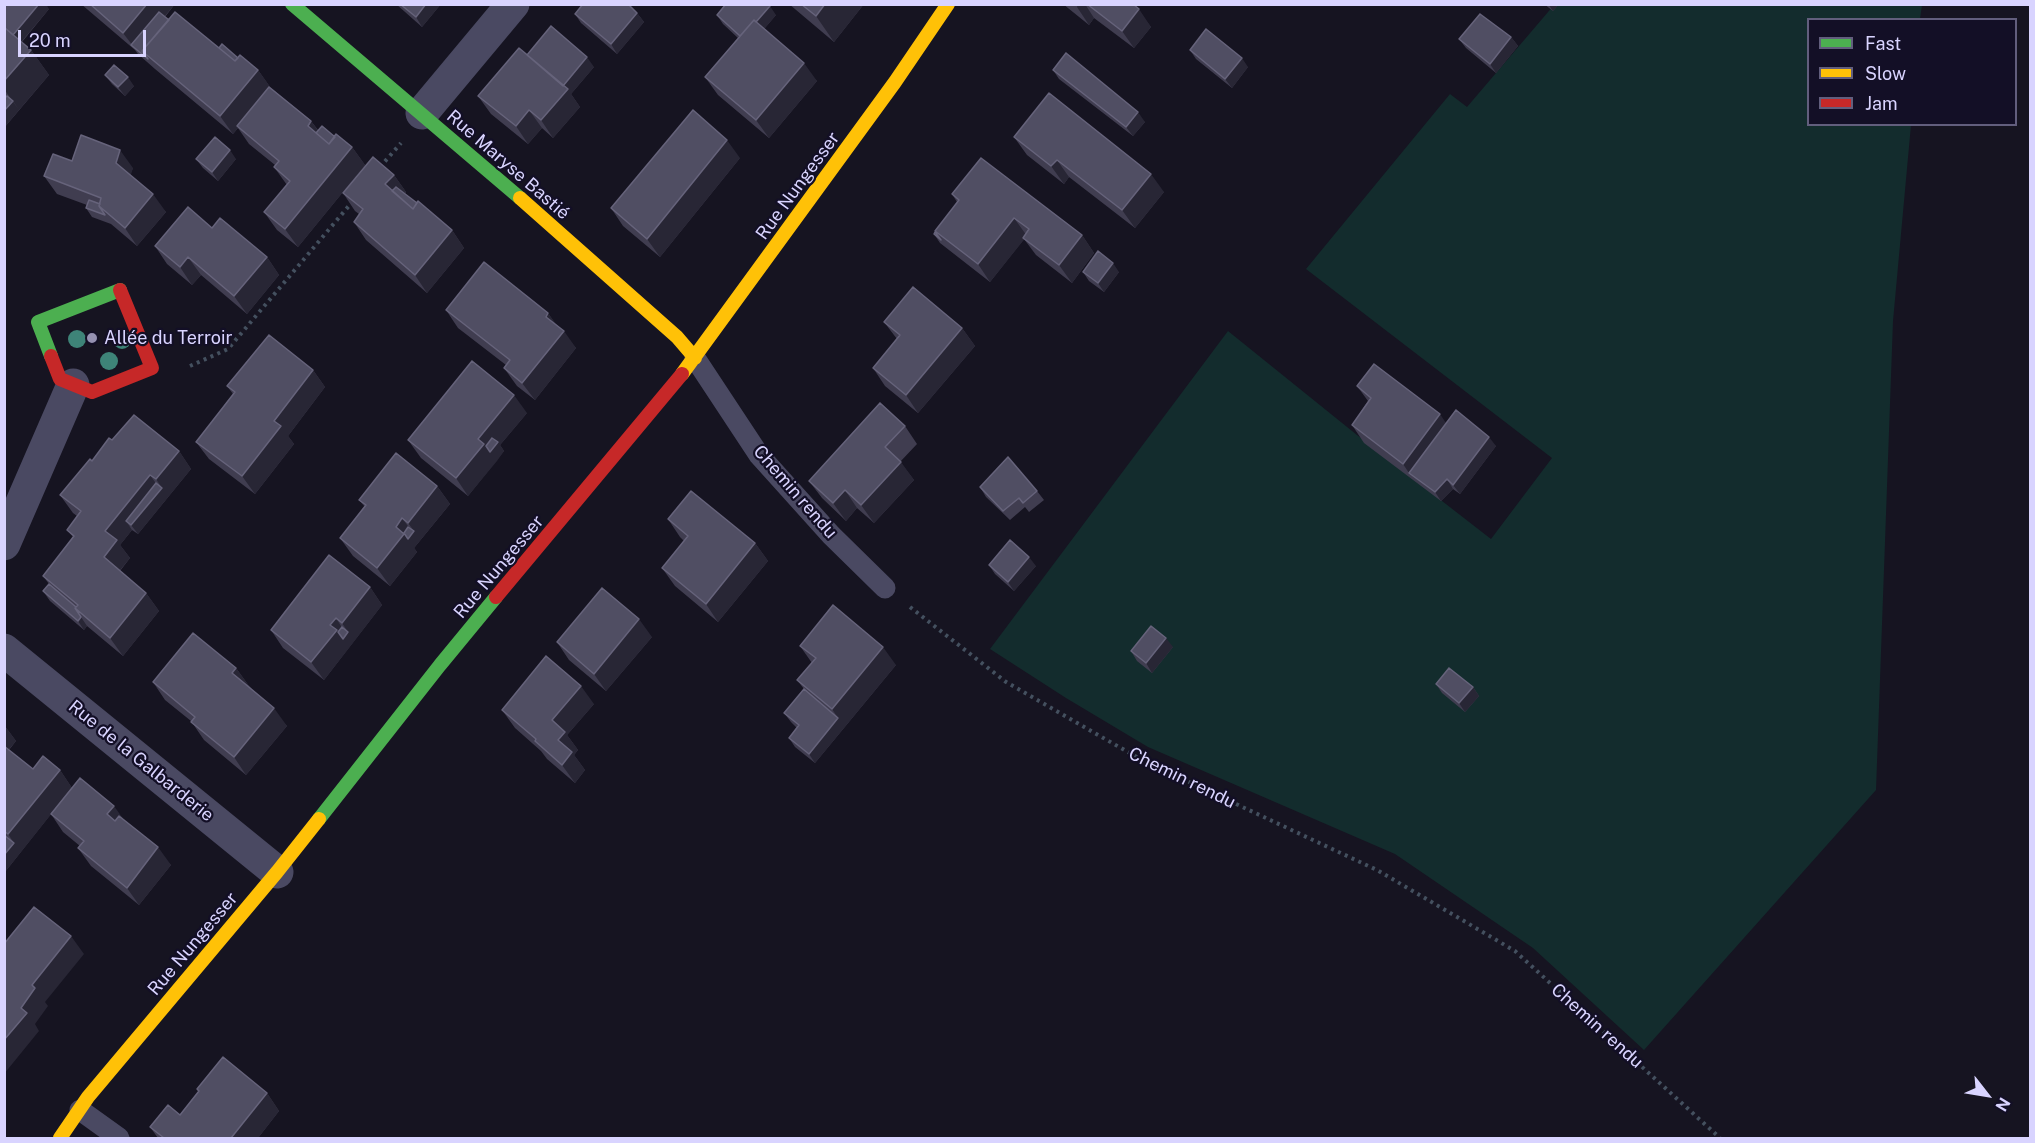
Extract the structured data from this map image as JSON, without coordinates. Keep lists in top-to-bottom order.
{
  "streets": {
    "street": ["Rue Maryse Bastié", "Rue Nungesser", "Rue de la Galbarderie"],
    "lane": ["Chemin rendu"]
  },
  "crossings": [
    ["Rue Maryse Bastié", "Rue Nungesser"],
    ["Rue Maryse Bastié", "Chemin rendu"],
    ["Rue Nungesser", "Chemin rendu"],
    ["Rue Nungesser", "Rue de la Galbarderie"]
  ],
  "places": ["Allée du Terroir"],
  "legend": ["Fast", "Slow", "Jam"],
  "scale_bar": "20 m",
  "north": "bottom right"
}
